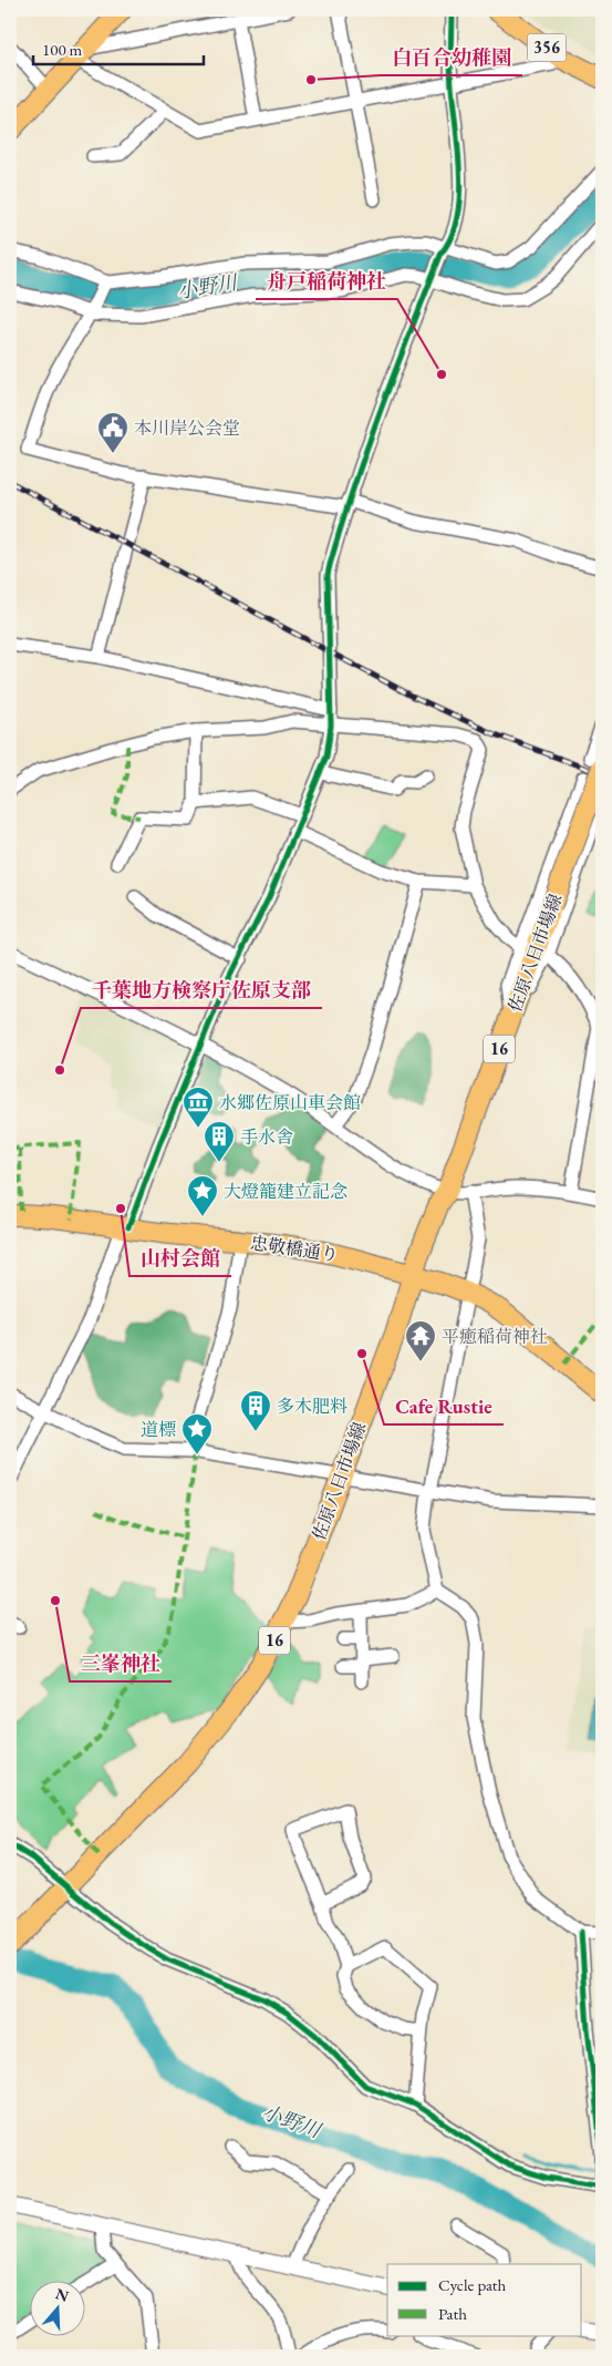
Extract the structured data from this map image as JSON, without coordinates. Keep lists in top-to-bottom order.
{
  "streets": {
    "main road": [
      "356",
      "佐原八日市場線",
      "16",
      "忠敬橋通り"
    ]
  },
  "crossings": [
    ["佐原八日市場線", "忠敬橋通り"]
  ],
  "water": ["小野川"],
  "places": {
    "other": [
      "白百合幼稚園",
      "舟戸稲荷神社",
      "千葉地方検察庁佐原支部",
      "山村会館",
      "Cafe Rustie",
      "三峯神社"
    ],
    "public building": ["本川岸公会堂"],
    "museum": ["水郷佐原山車会館"],
    "building": ["手水舎", "多木肥料"],
    "place": ["大燈籠建立記念", "道標"],
    "temple": ["平癒稲荷神社"]
  },
  "legend": ["Cycle path", "Path"],
  "scale_bar": "100 m",
  "north": "top"
}
